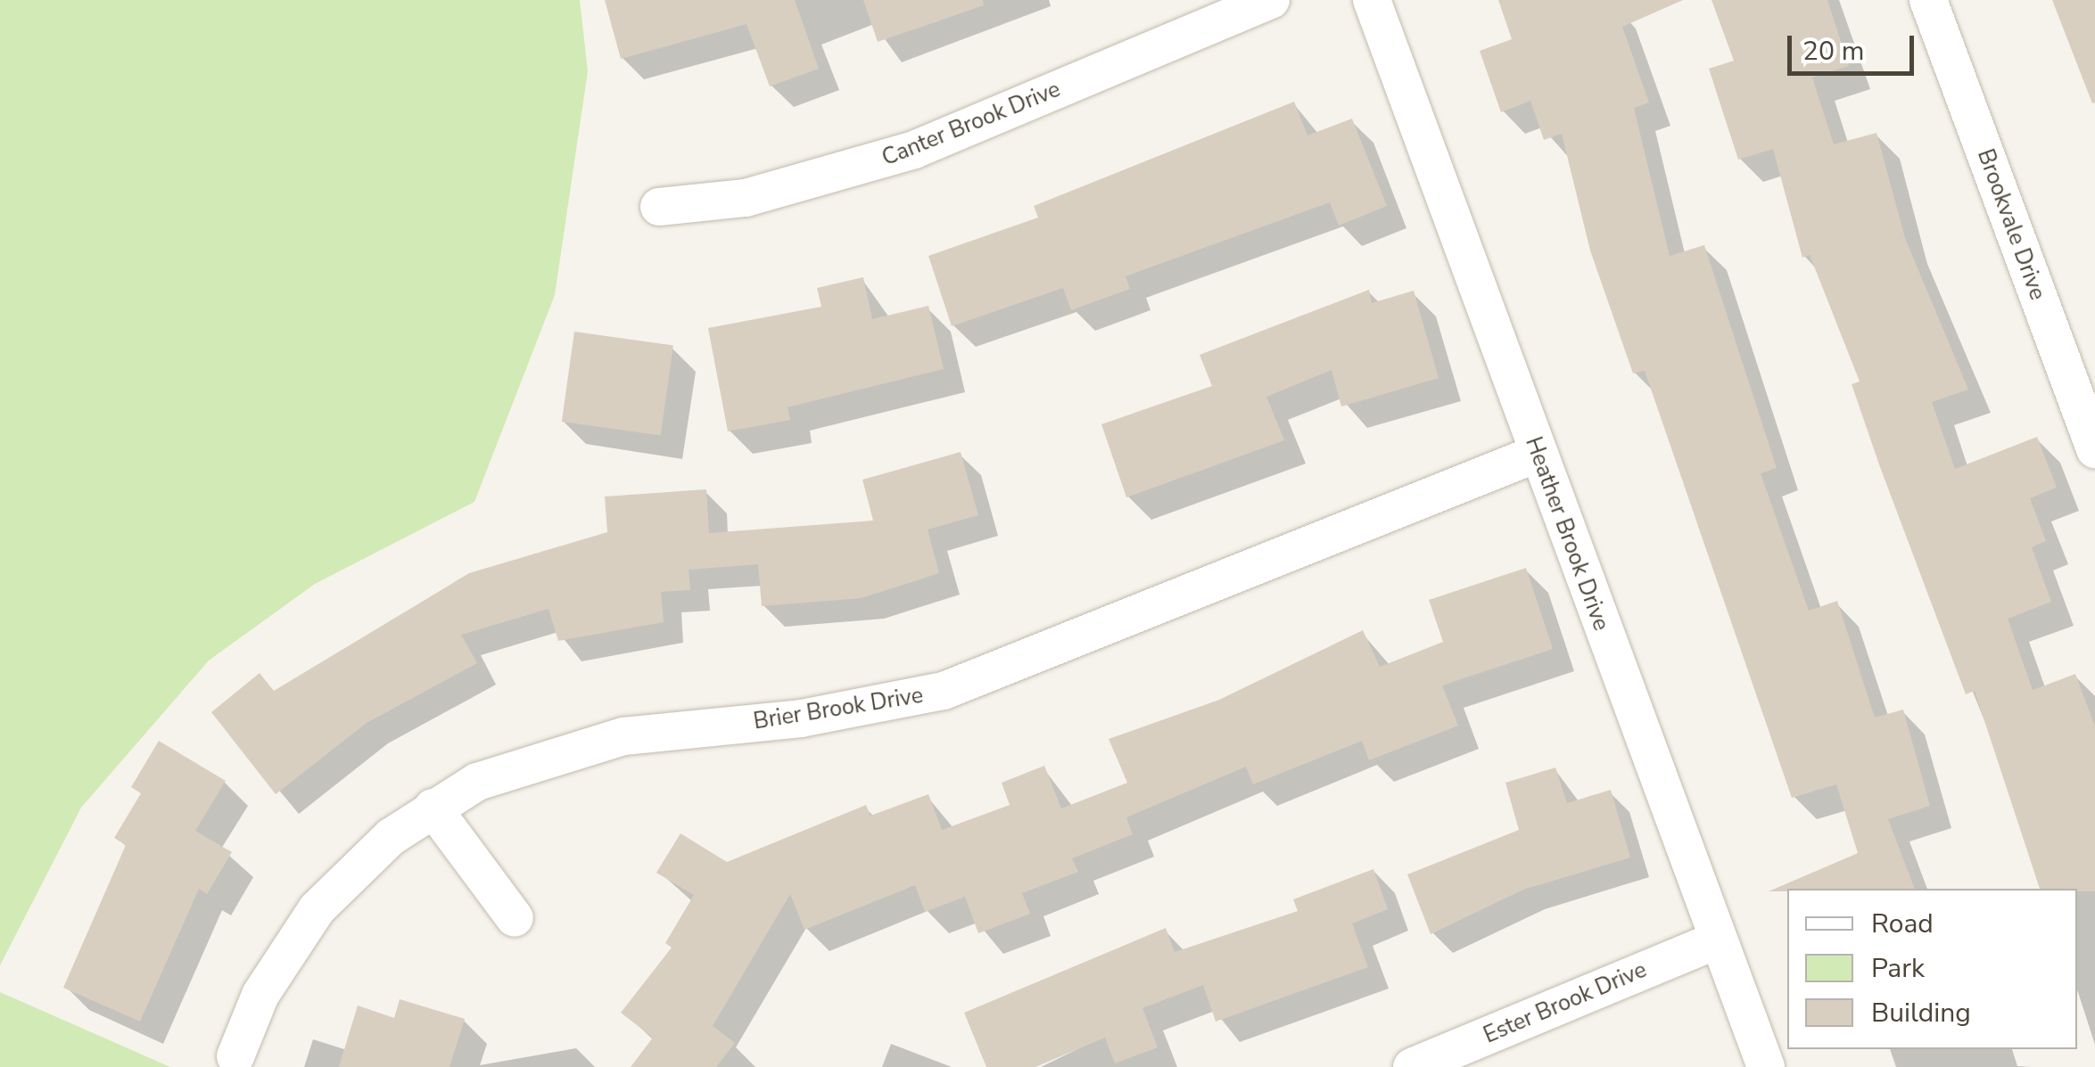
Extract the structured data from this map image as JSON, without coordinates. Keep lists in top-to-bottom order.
{
  "streets": {
    "street": [
      "Canter Brook Drive",
      "Brookvale Drive",
      "Heather Brook Drive",
      "Brier Brook Drive",
      "Ester Brook Drive"
    ]
  },
  "crossings": [
    ["Heather Brook Drive", "Brier Brook Drive"],
    ["Heather Brook Drive", "Ester Brook Drive"]
  ],
  "legend": ["Road", "Park", "Building"],
  "scale_bar": "20 m"
}
